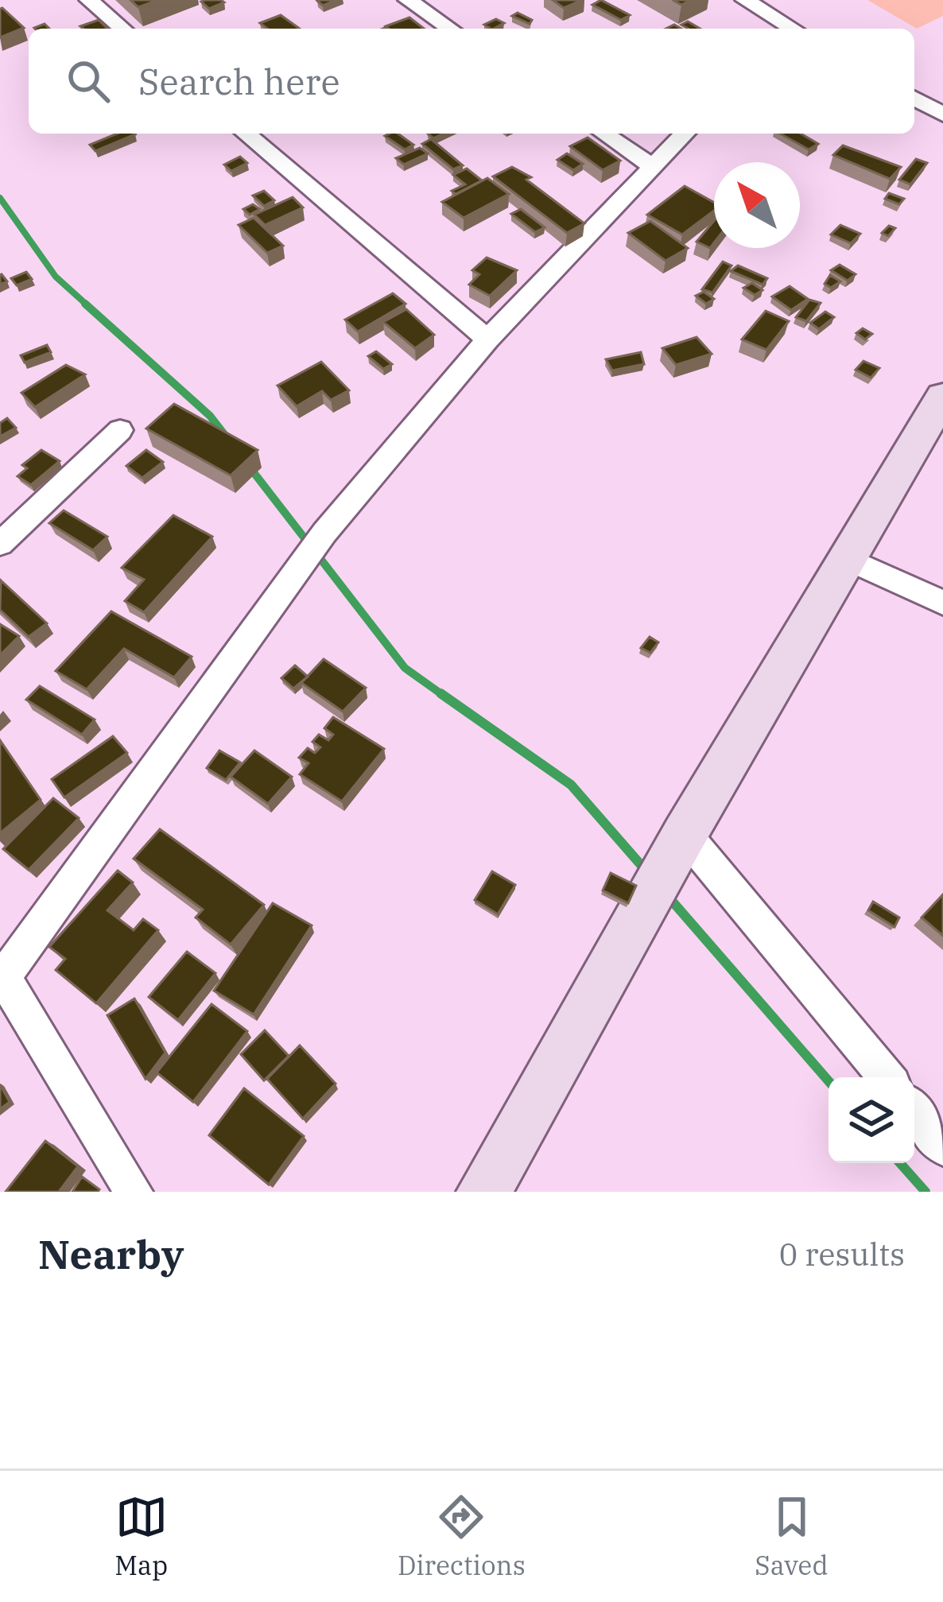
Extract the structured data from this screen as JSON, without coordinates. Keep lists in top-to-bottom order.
{
  "north": "top left",
  "page": {
    "search": "Search here",
    "heading": ["Nearby", "0 results"],
    "nav": ["Map", "Directions", "Saved"]
  }
}
